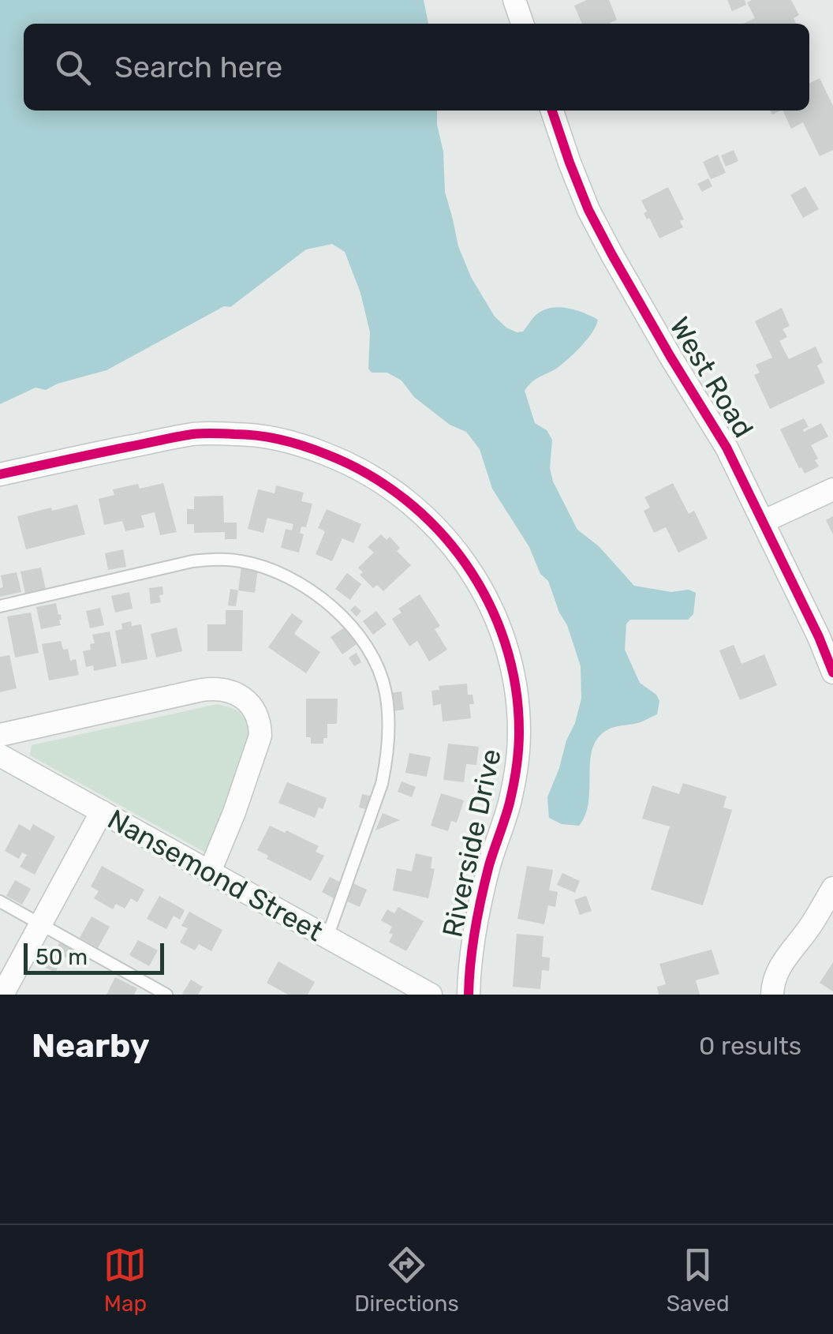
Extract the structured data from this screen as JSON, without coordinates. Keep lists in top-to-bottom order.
{
  "streets": {
    "street": ["West Road", "Riverside Drive", "Nansemond Street"]
  },
  "scale_bar": "50 m",
  "page": {
    "search": "Search here",
    "scale": "50 m",
    "heading": ["Nearby", "0 results"],
    "nav": ["Map", "Directions", "Saved"]
  }
}
